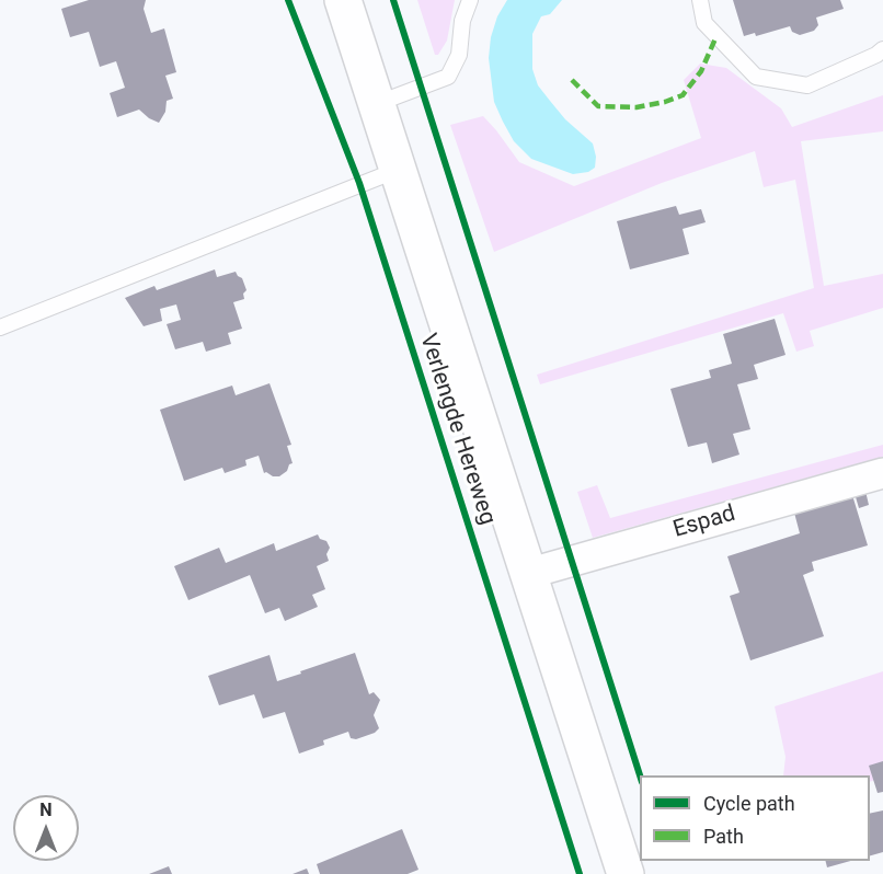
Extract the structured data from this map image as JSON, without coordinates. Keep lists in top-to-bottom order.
{
  "streets": {
    "main road": ["Verlengde Hereweg"],
    "street": ["Espad"]
  },
  "crossings": [
    ["Verlengde Hereweg", "Espad"]
  ],
  "legend": ["Cycle path", "Path"],
  "north": "top"
}
